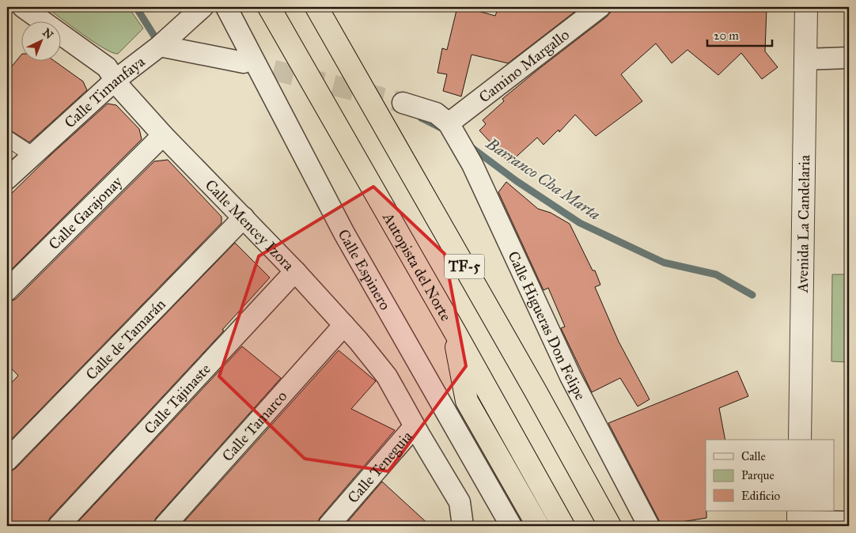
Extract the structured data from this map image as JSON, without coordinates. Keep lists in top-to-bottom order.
{
  "streets": {
    "highway": ["Autopista del Norte", "TF-5"],
    "street": [
      "Camino Margallo",
      "Calle Timanfaya",
      "Calle Garajonay",
      "Avenida La Candelaria",
      "Calle Mencey Izora",
      "Calle Espinero",
      "Calle Higueras Don Felipe",
      "Calle de Tamarán",
      "Calle Tajinaste",
      "Calle Tamarco",
      "Calle Teneguia"
    ]
  },
  "crossings": [
    ["Camino Margallo", "Calle Higueras Don Felipe"],
    ["Calle Timanfaya", "Calle Mencey Izora"],
    ["Calle Garajonay", "Calle Mencey Izora"],
    ["Calle Mencey Izora", "Calle de Tamarán"],
    ["Calle Mencey Izora", "Calle Tajinaste"],
    ["Calle Mencey Izora", "Calle Tamarco"],
    ["Calle Mencey Izora", "Calle Teneguia"]
  ],
  "water": ["Barranco Cha Marta"],
  "legend": ["Calle", "Parque", "Edificio"],
  "scale_bar": "20 m",
  "north": "top right"
}
